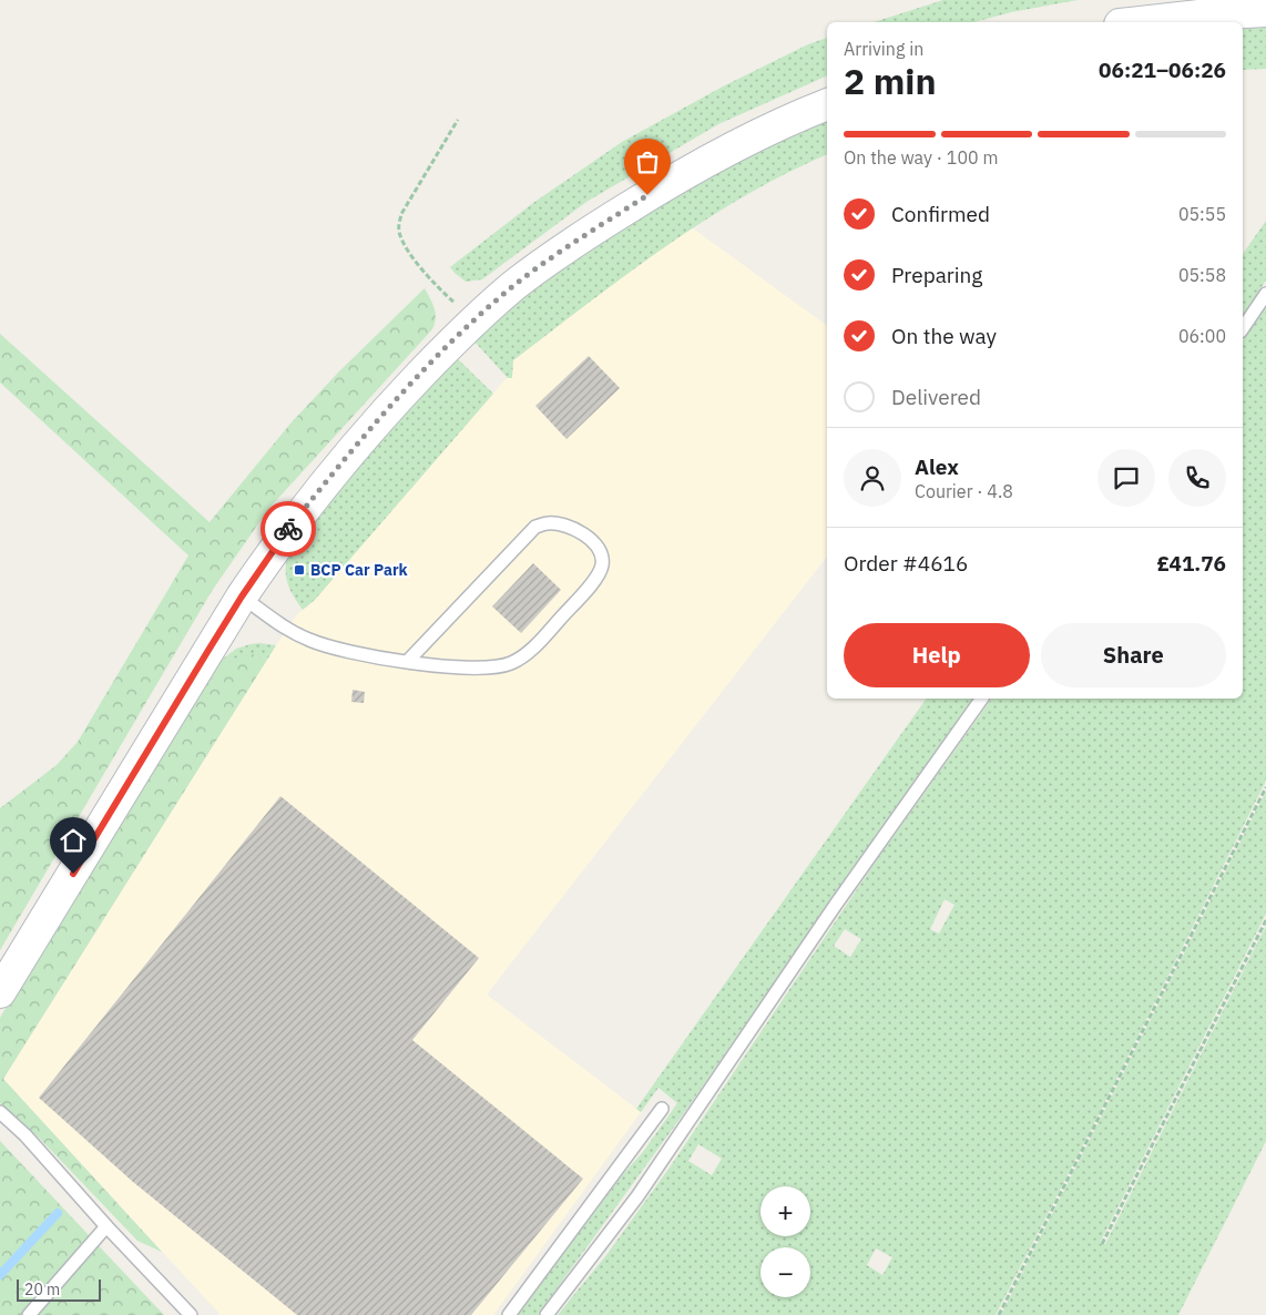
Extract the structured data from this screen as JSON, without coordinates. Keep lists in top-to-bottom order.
{
  "places": {
    "transit": ["BCP Car Park"]
  },
  "scale_bar": "20 m",
  "page": {
    "heading": ["2 min", "Arriving in", "06:21–06:26"],
    "panel": [
      "Alex",
      "Courier · 4.8",
      "Order #4616",
      "£41.76"
    ],
    "bar": "On the way · 100 m",
    "list": [
      ["Confirmed", "05:55"],
      ["Preparing", "05:58"],
      ["On the way", "06:00"],
      "Delivered"
    ],
    "buttons": ["Help", "Share"],
    "map_buttons": ["+", "−"],
    "scale": "20 m"
  }
}
